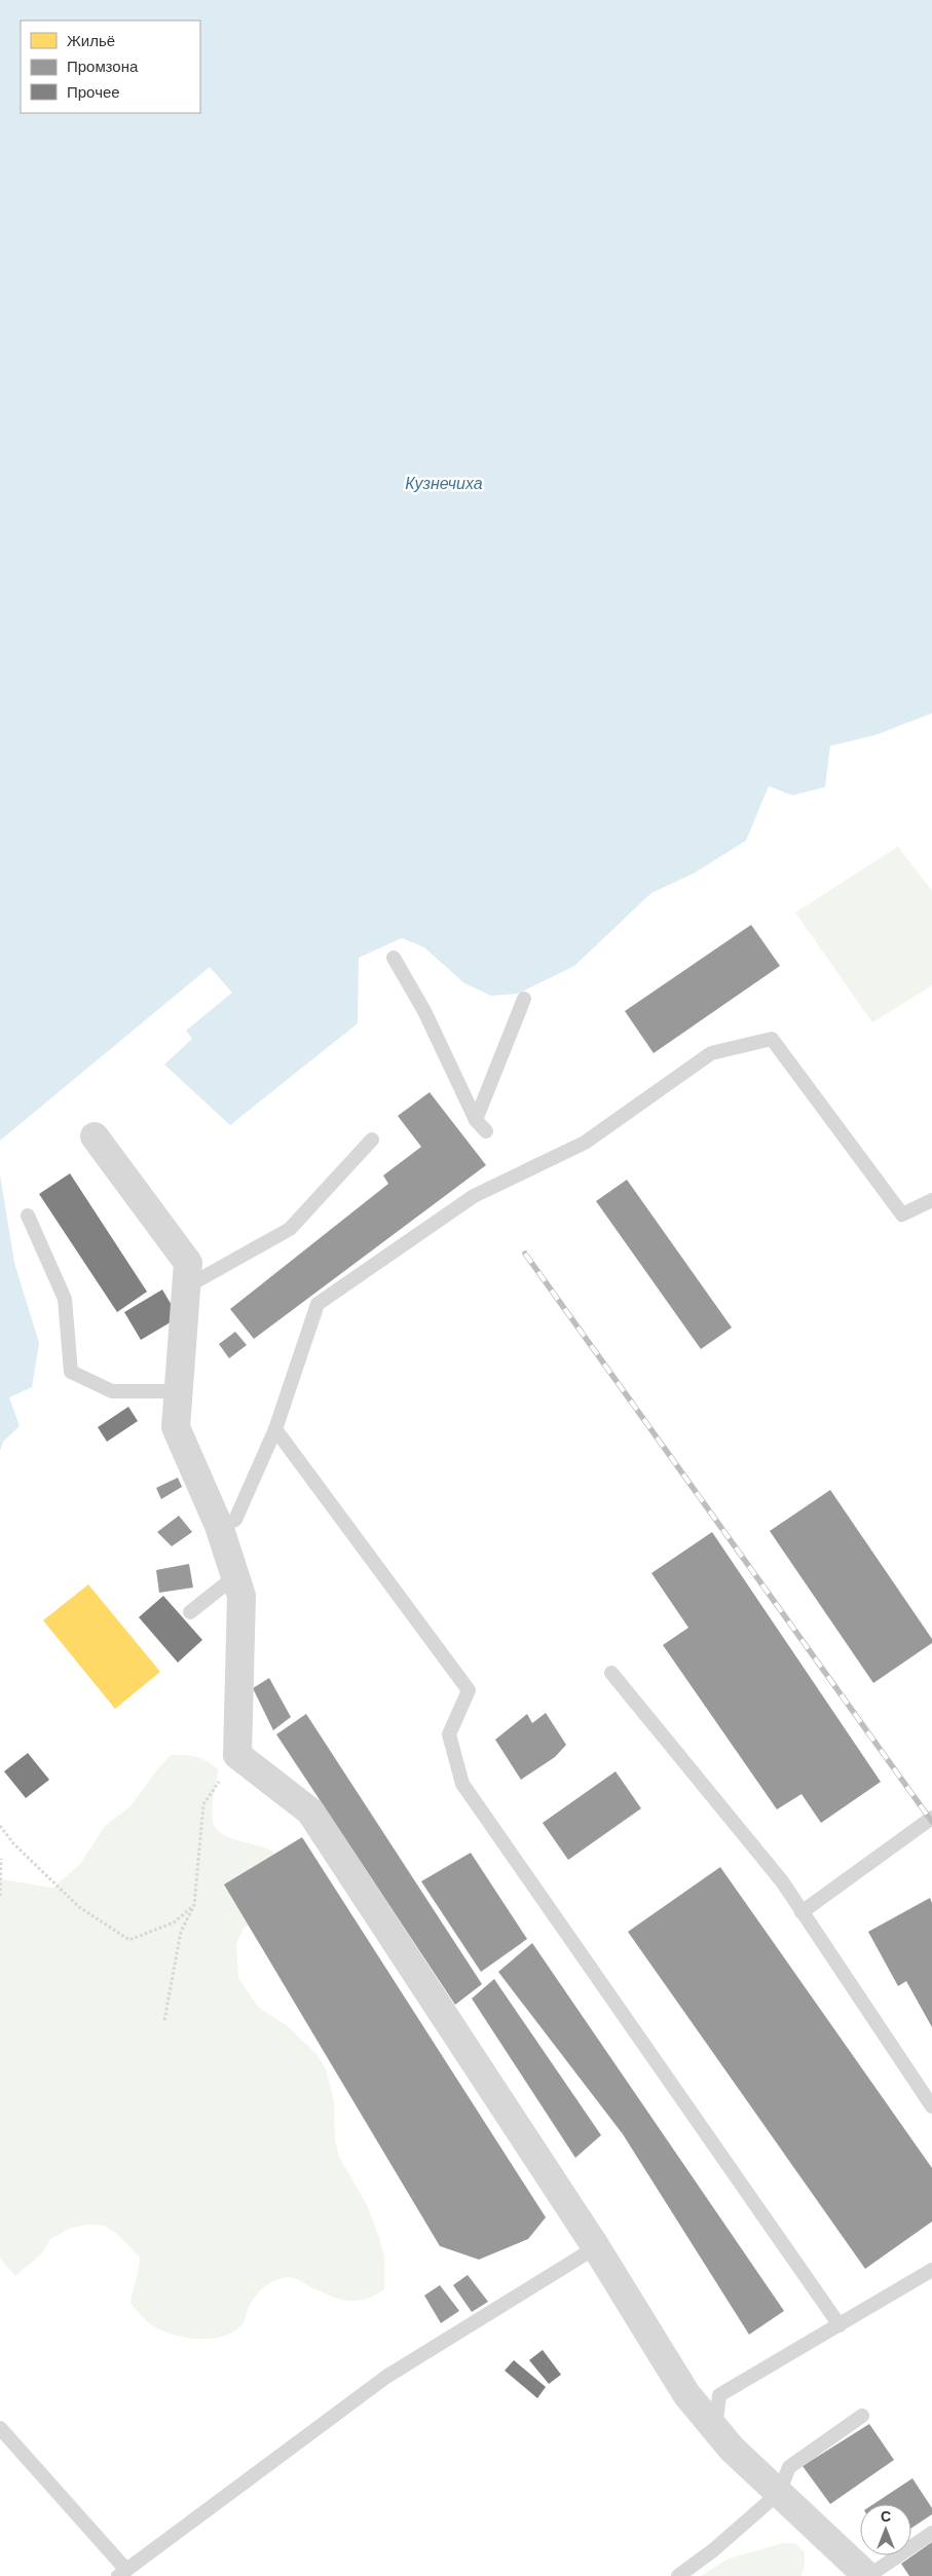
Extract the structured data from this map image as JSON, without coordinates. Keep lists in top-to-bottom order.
{
  "water": ["Кузнечиха"],
  "legend": ["Жильё", "Промзона", "Прочее"],
  "north": "top"
}
